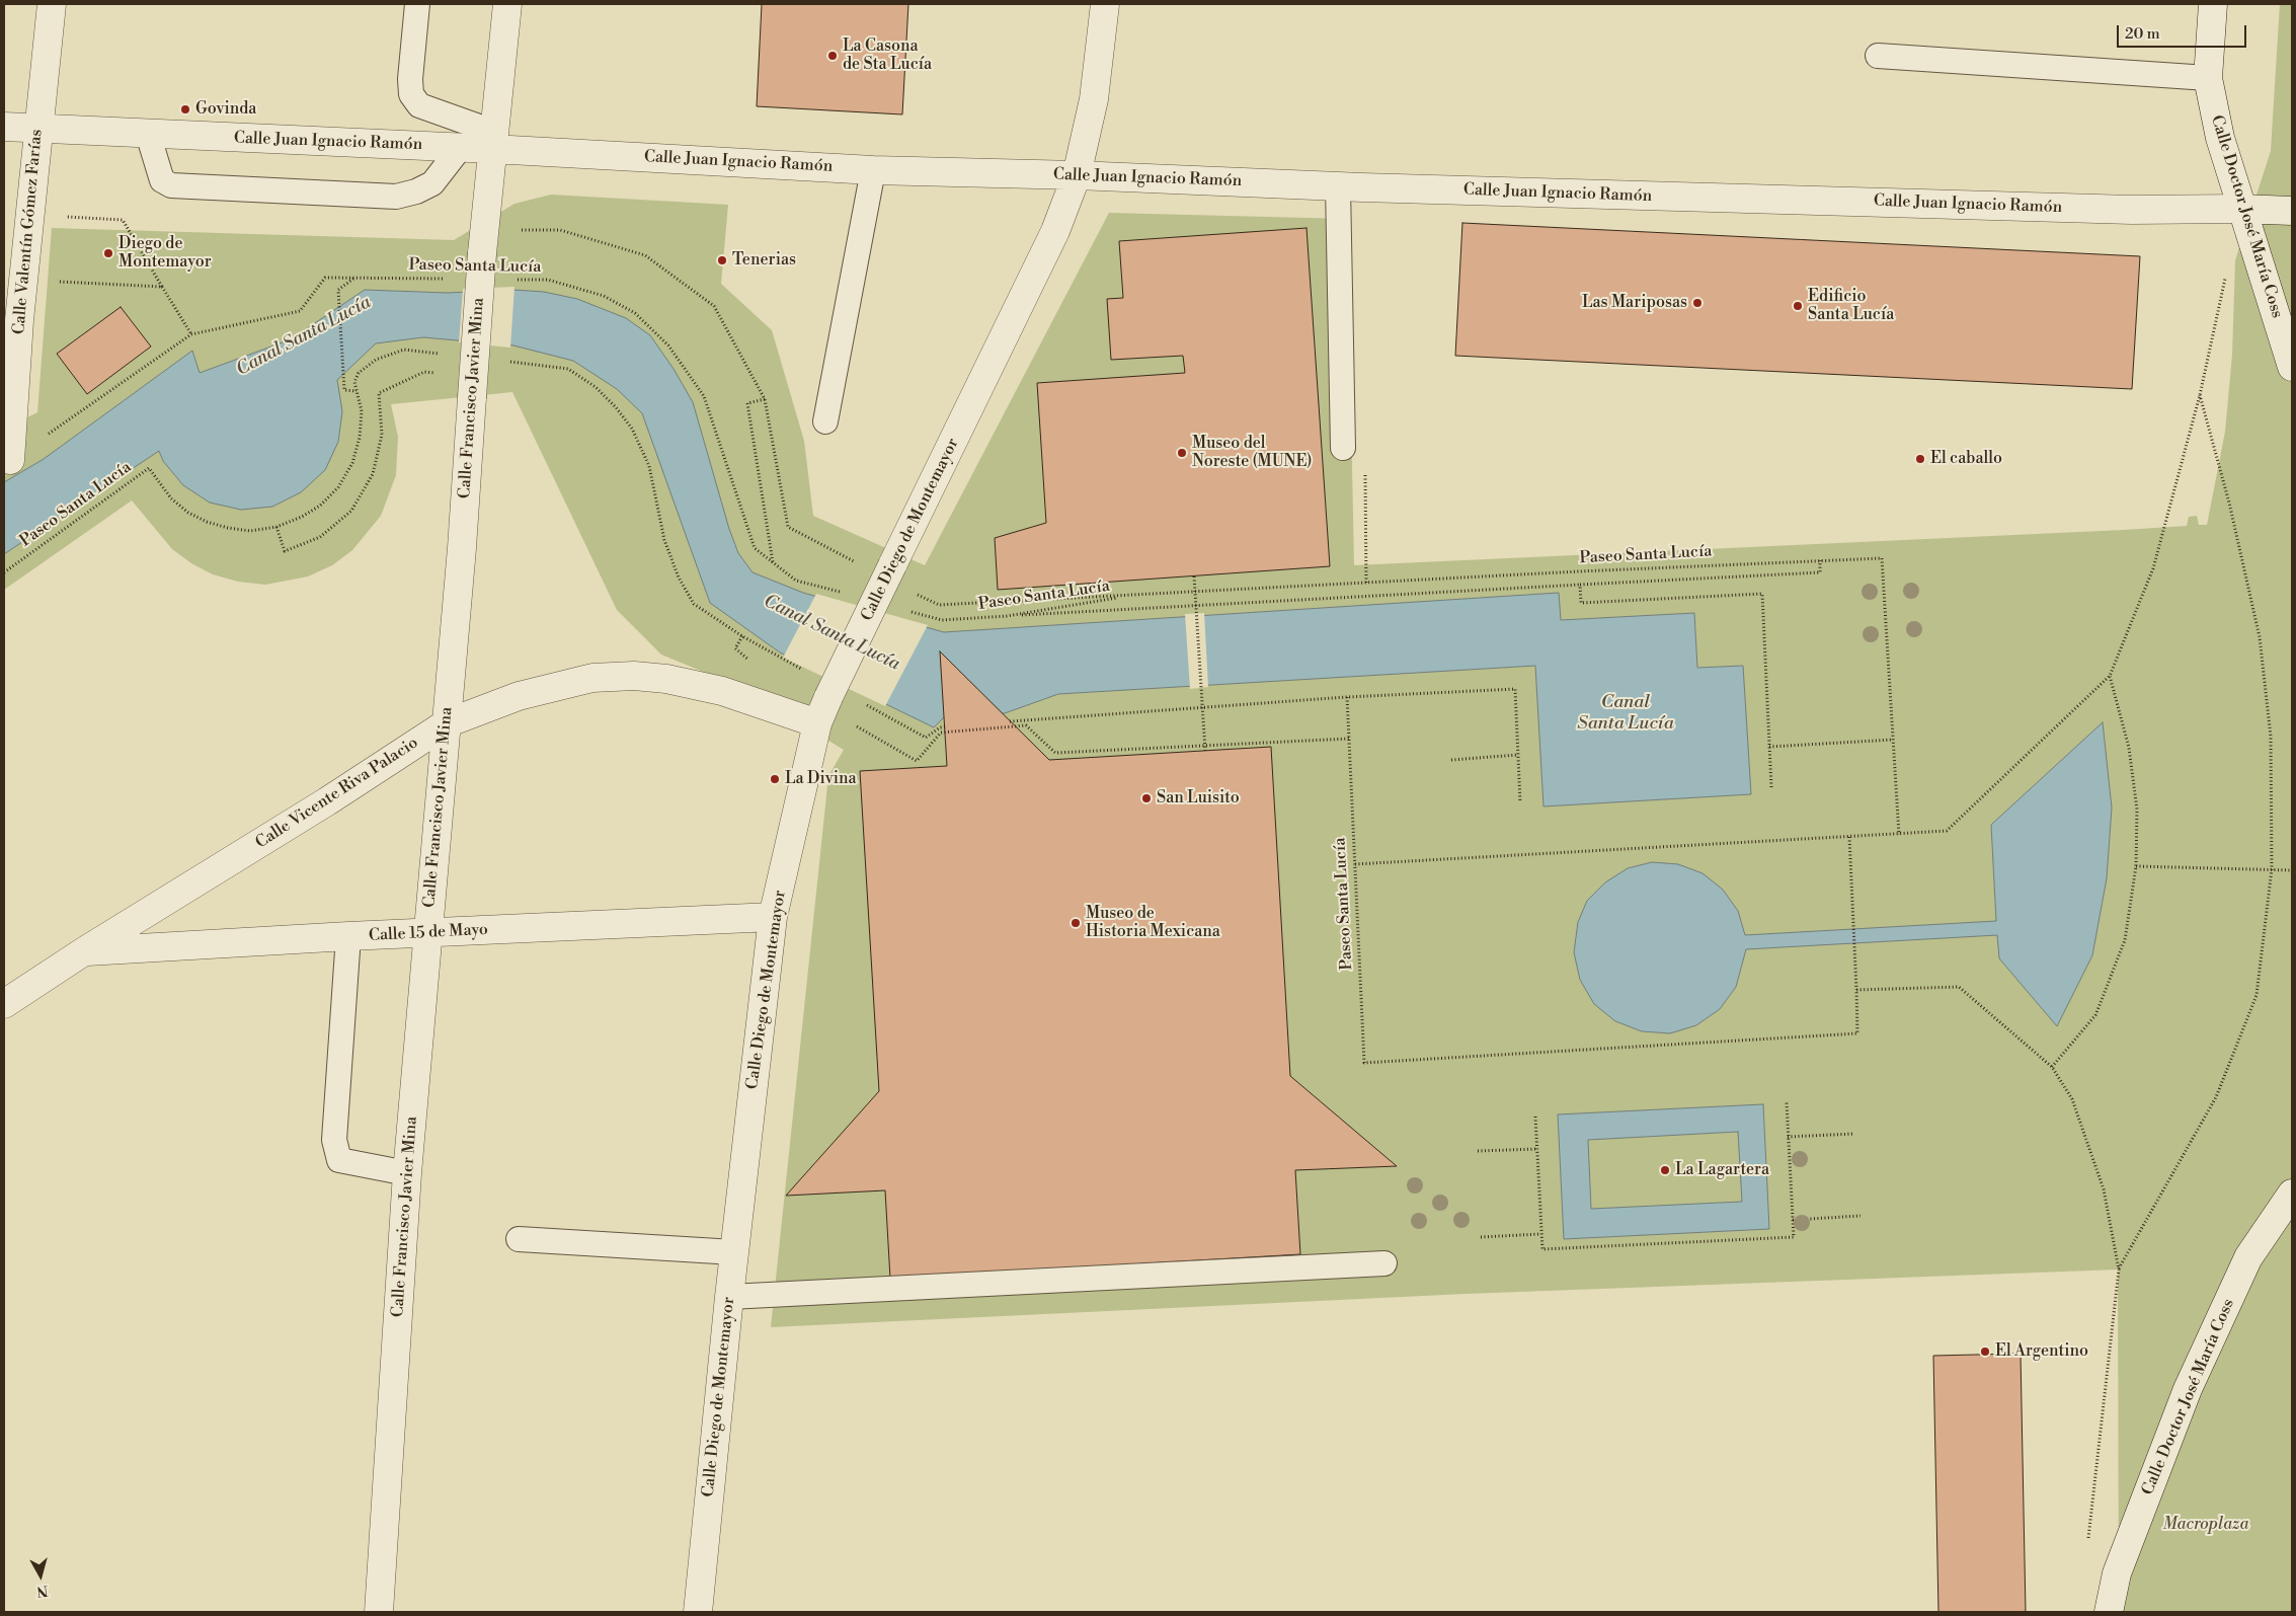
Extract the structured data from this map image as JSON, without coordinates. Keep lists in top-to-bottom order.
{
  "streets": {
    "street": [
      "Calle Juan Ignacio Ramón",
      "Calle Doctor José María Coss",
      "Calle Valentín Gómez Farías",
      "Calle Francisco Javier Mina",
      "Calle Diego de Montemayor",
      "Calle Vicente Riva Palacio",
      "Calle 15 de Mayo"
    ],
    "path": ["Paseo Santa Lucía"]
  },
  "crossings": [
    ["Calle Juan Ignacio Ramón", "Calle Doctor José María Coss"],
    ["Calle Juan Ignacio Ramón", "Calle Valentín Gómez Farías"],
    ["Calle Juan Ignacio Ramón", "Calle Francisco Javier Mina"],
    ["Calle Juan Ignacio Ramón", "Calle Diego de Montemayor"],
    ["Calle Valentín Gómez Farías", "Paseo Santa Lucía"],
    ["Calle Francisco Javier Mina", "Calle Vicente Riva Palacio"],
    ["Calle Francisco Javier Mina", "Calle 15 de Mayo"],
    ["Calle Diego de Montemayor", "Calle Vicente Riva Palacio"],
    ["Calle Diego de Montemayor", "Calle 15 de Mayo"],
    ["Calle Vicente Riva Palacio", "Calle 15 de Mayo"]
  ],
  "water": ["Canal Santa Lucía"],
  "parks": ["Macroplaza"],
  "places": [
    "La Casona de Sta Lucía",
    "Govinda",
    "Diego de Montemayor",
    "Tenerias",
    "Las Mariposas",
    "Edificio Santa Lucía",
    "Museo del Noreste (MUNE)",
    "El caballo",
    "La Divina",
    "San Luisito",
    "Museo de Historia Mexicana",
    "La Lagartera",
    "El Argentino"
  ],
  "scale_bar": "20 m",
  "north": "bottom"
}
